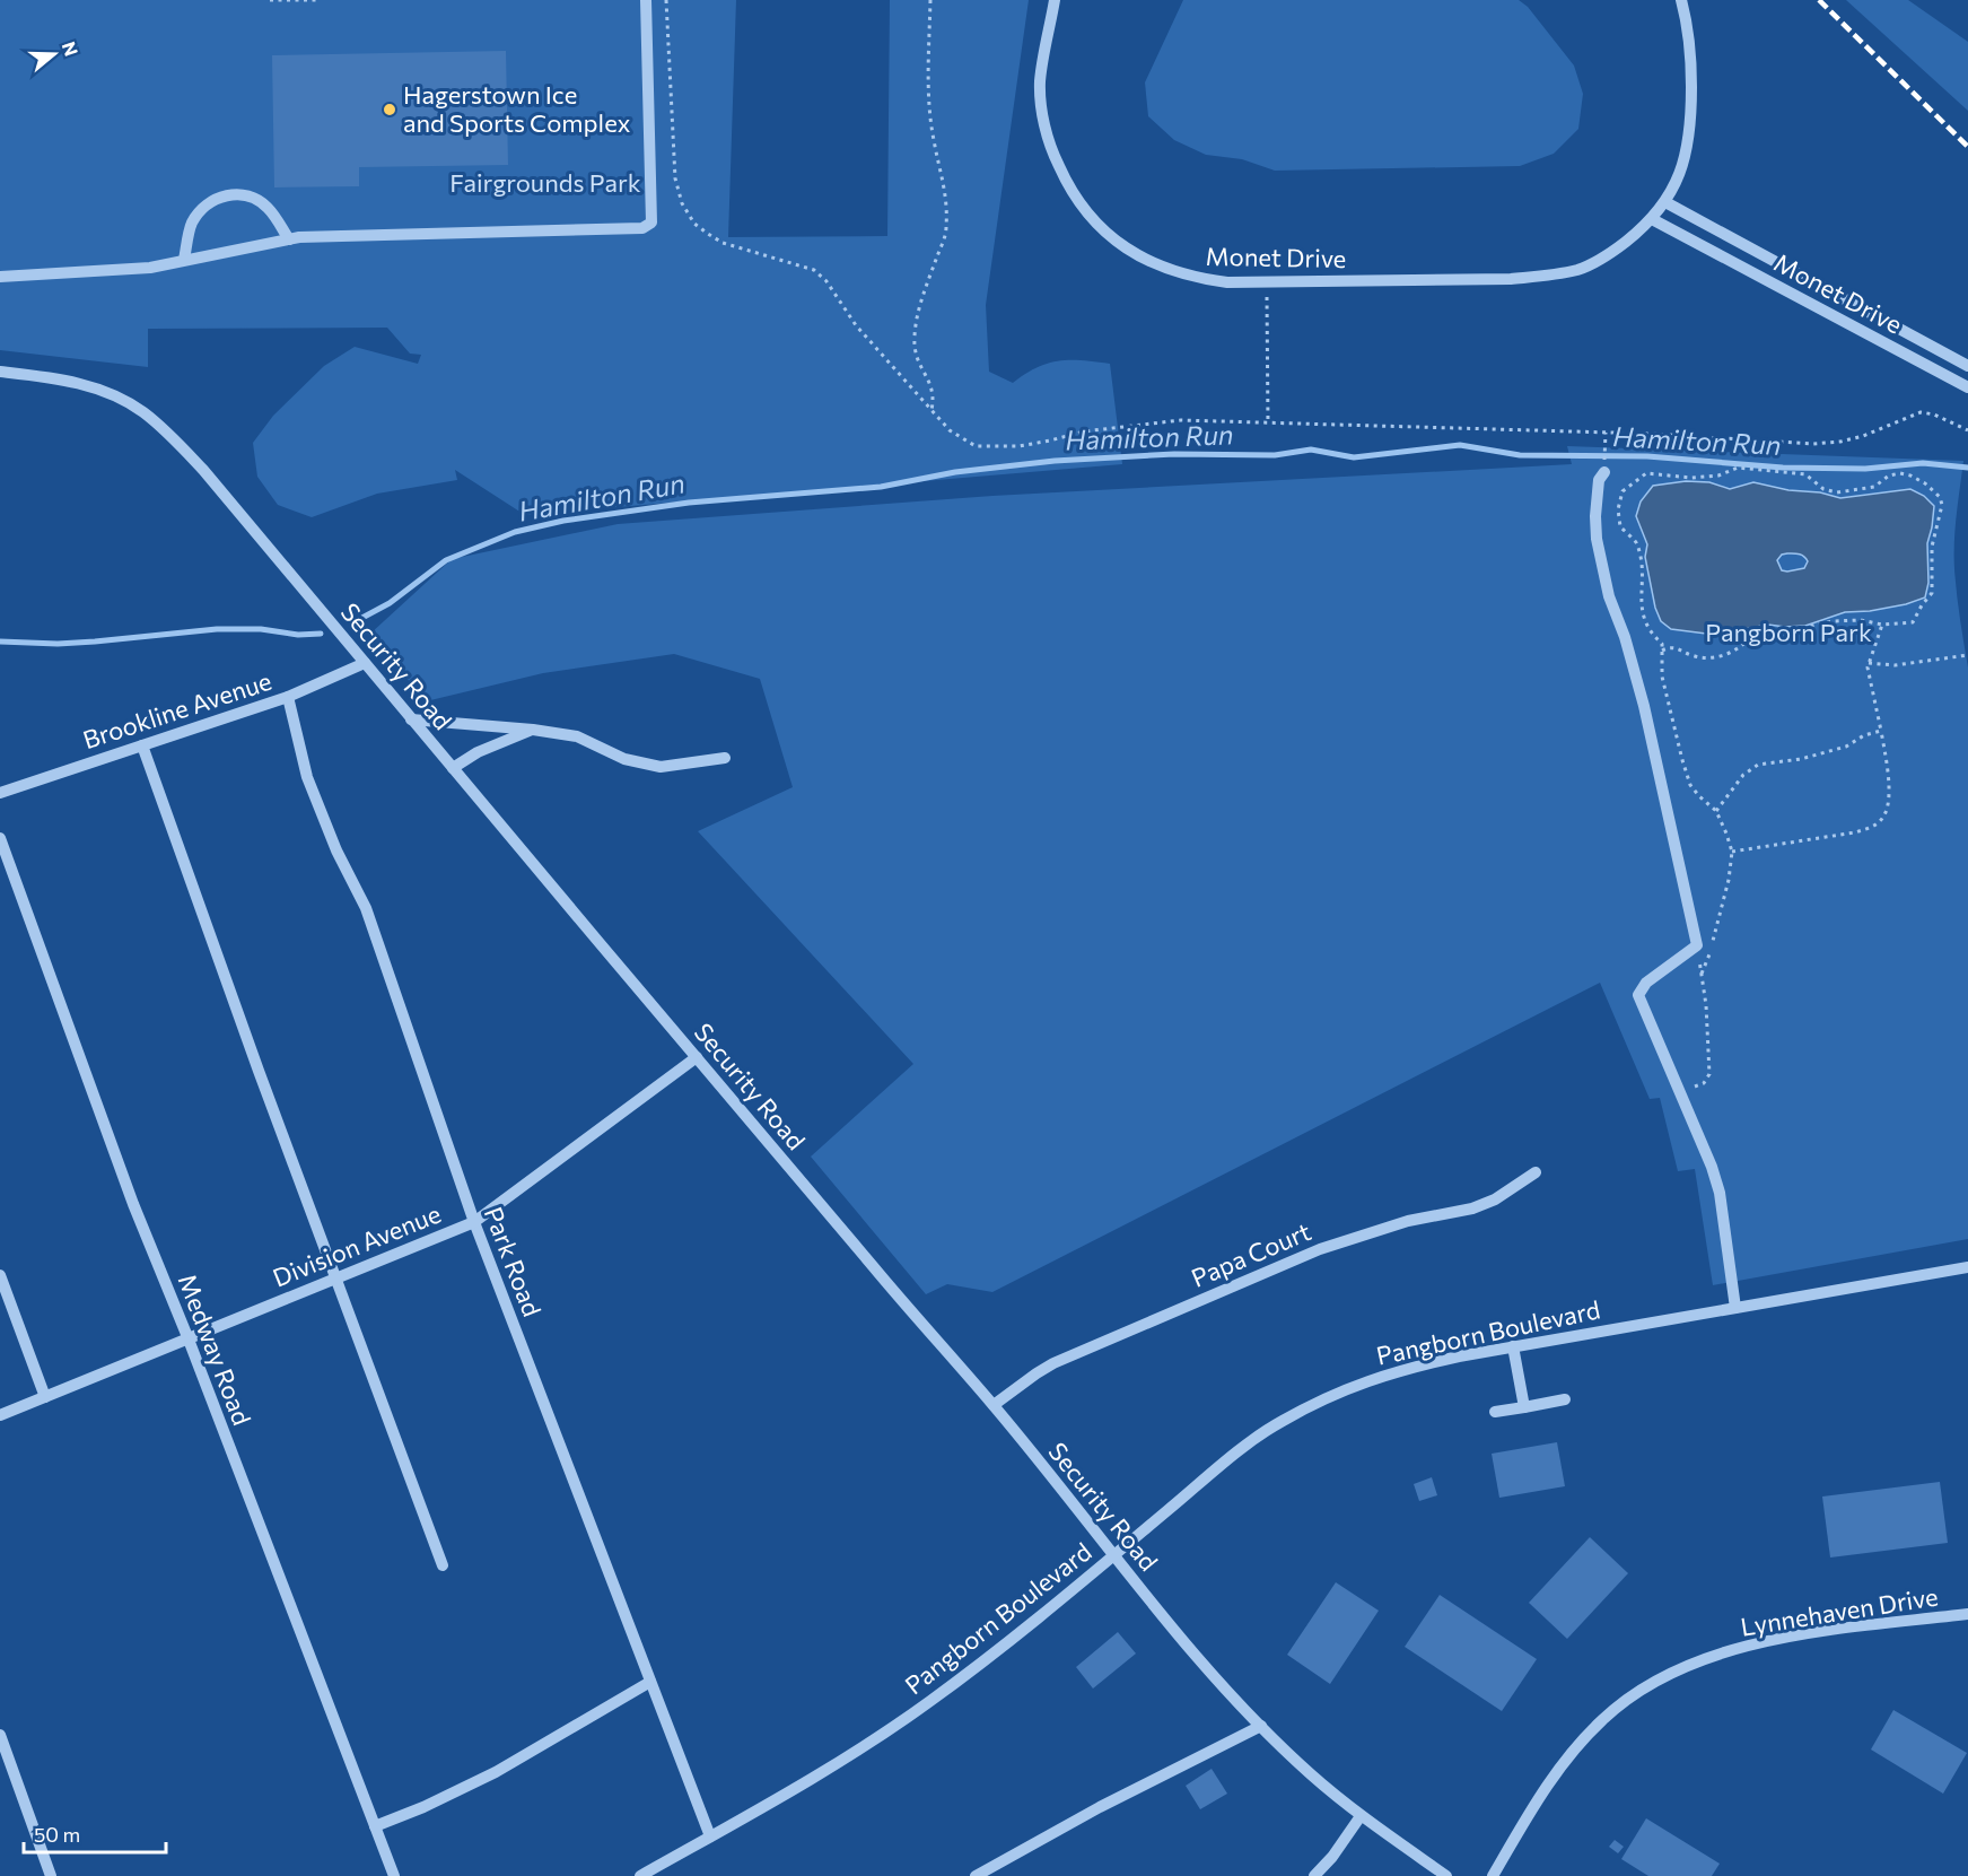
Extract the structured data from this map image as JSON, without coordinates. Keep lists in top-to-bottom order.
{
  "streets": {
    "street": [
      "Monet Drive",
      "Security Road",
      "Brookline Avenue",
      "Division Avenue",
      "Papa Court",
      "Park Road",
      "Pangborn Boulevard",
      "Medway Road",
      "Lynnehaven Drive"
    ]
  },
  "crossings": [
    ["Security Road", "Brookline Avenue"],
    ["Security Road", "Division Avenue"],
    ["Security Road", "Papa Court"],
    ["Security Road", "Pangborn Boulevard"],
    ["Brookline Avenue", "Park Road"],
    ["Division Avenue", "Park Road"],
    ["Division Avenue", "Medway Road"],
    ["Park Road", "Pangborn Boulevard"]
  ],
  "water": ["Hamilton Run"],
  "parks": ["Fairgrounds Park", "Pangborn Park"],
  "places": ["Hagerstown Ice and Sports Complex"],
  "scale_bar": "50 m",
  "north": "right"
}
